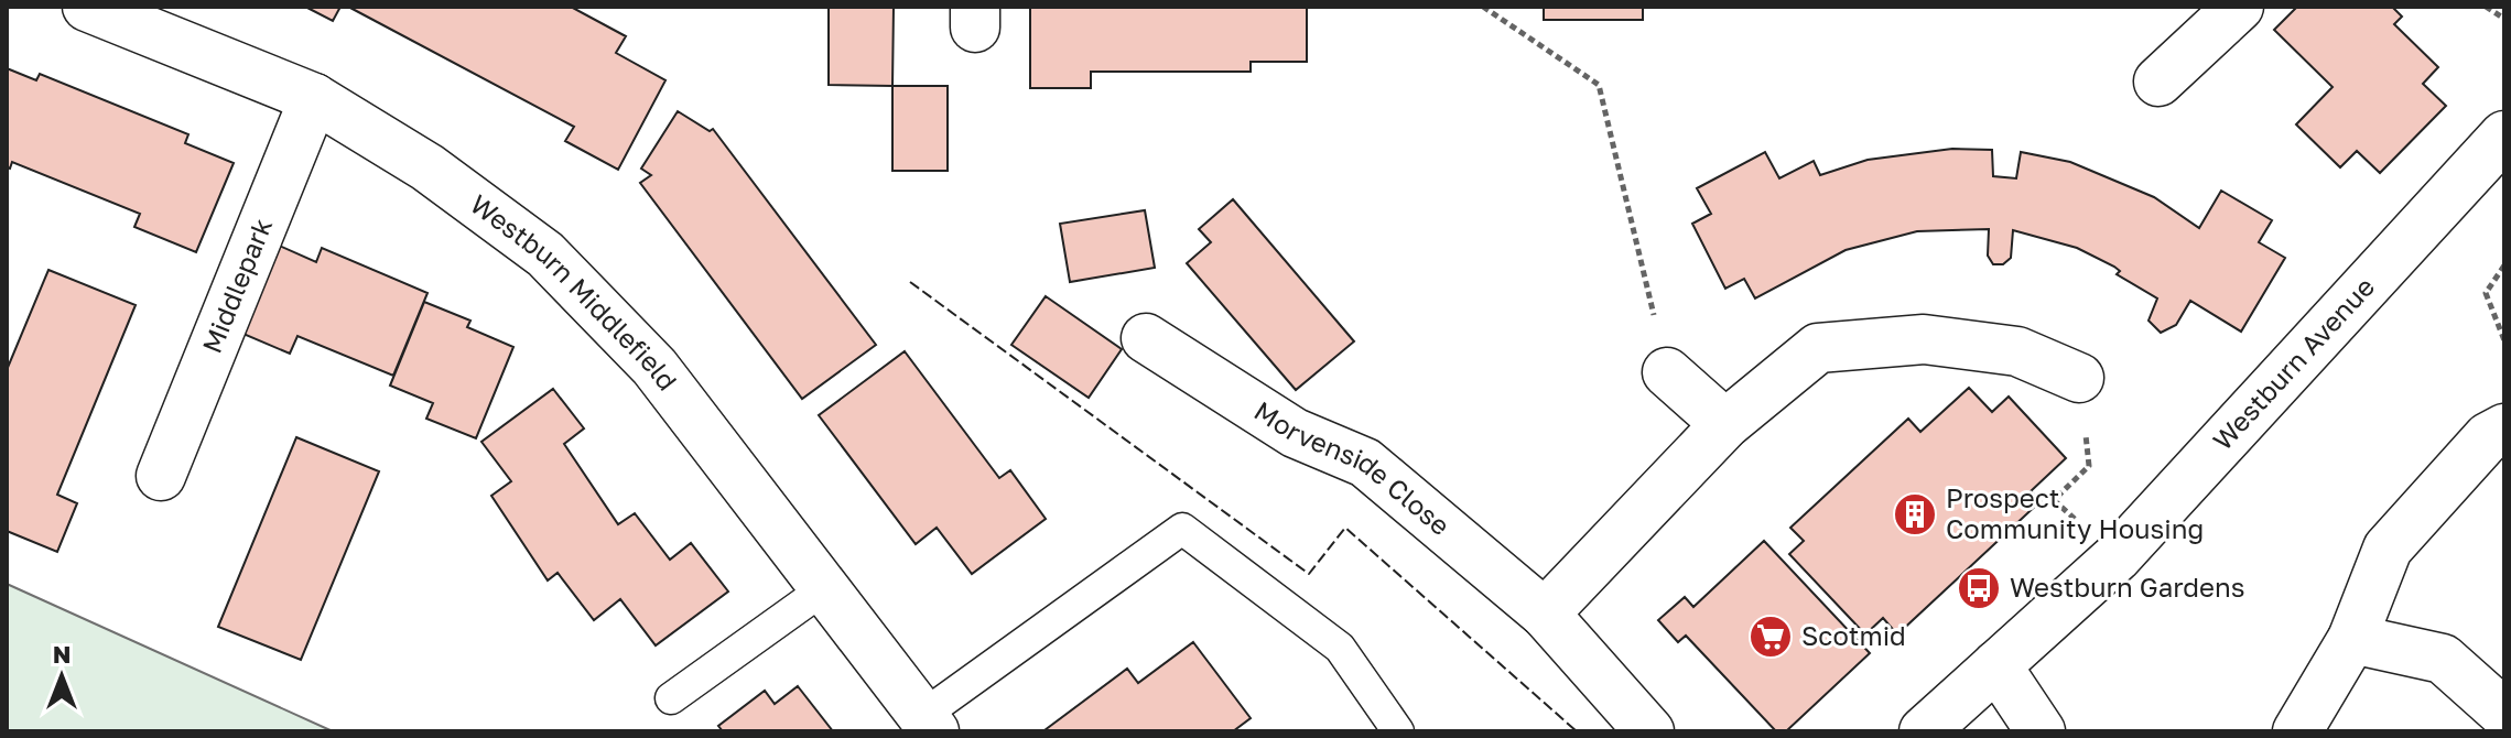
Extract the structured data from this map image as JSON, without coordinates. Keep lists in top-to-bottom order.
{
  "streets": {
    "street": [
      "Middlepark",
      "Westburn Middlefield",
      "Westburn Avenue",
      "Morvenside Close"
    ]
  },
  "crossings": [
    ["Middlepark", "Westburn Middlefield"]
  ],
  "places": {
    "building": ["Prospect Community Housing"],
    "bus stop": ["Westburn Gardens"],
    "supermarket": ["Scotmid"]
  },
  "north": "top"
}
